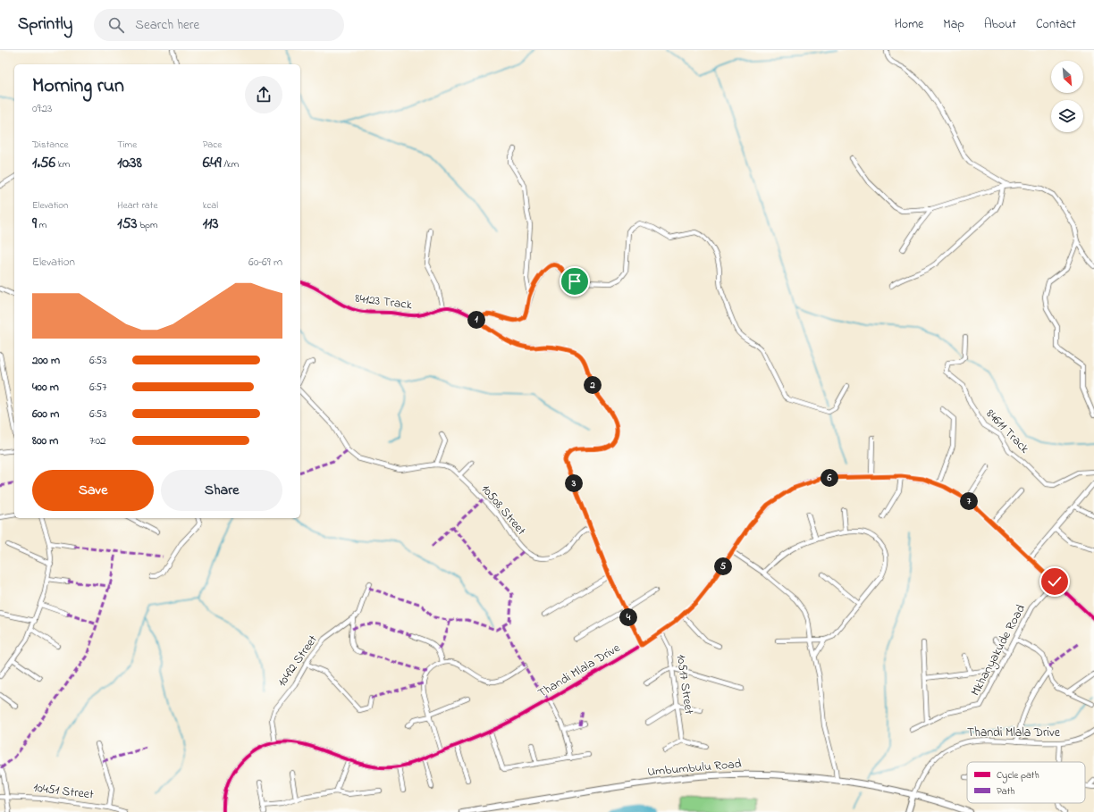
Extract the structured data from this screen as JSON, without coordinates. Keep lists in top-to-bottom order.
{
  "streets": {
    "main road": ["Umbumbulu Road"],
    "street": [
      "84123 Track",
      "84611 Track",
      "10508 Street",
      "Mkhanyakude Road",
      "10492 Street",
      "Thandi Mlala Drive",
      "10517 Street",
      "10451 Street"
    ]
  },
  "crossings": [
    ["Mkhanyakude Road", "Thandi Mlala Drive"],
    ["10492 Street", "Thandi Mlala Drive"],
    ["Thandi Mlala Drive", "10517 Street"],
    ["Thandi Mlala Drive", "Umbumbulu Road"]
  ],
  "legend": ["Cycle path", "Path"],
  "north": "bottom right",
  "page": {
    "header": "Sprintly",
    "search": "Search here",
    "nav": [
      "Home",
      "Map",
      "About",
      "Contact"
    ],
    "heading": ["Morning run", "09:23"],
    "stats": [
      ["Distance", "1.56 km"],
      ["Time", "10:38"],
      ["Pace", "6:49 /km"],
      ["Elevation", "9 m"],
      ["Heart rate", "153 bpm"],
      ["kcal", "113"]
    ],
    "chart": ["Elevation", "60–69 m"],
    "pins": [
      "1",
      "2",
      "6",
      "3",
      "7",
      "5",
      "4"
    ],
    "list": [
      {
        "name": "200 m",
        "note": "6:53"
      },
      {
        "name": "400 m",
        "note": "6:57"
      },
      {
        "name": "600 m",
        "note": "6:53"
      },
      {
        "name": "800 m",
        "note": "7:02"
      }
    ],
    "buttons": ["Save", "Share"]
  }
}
